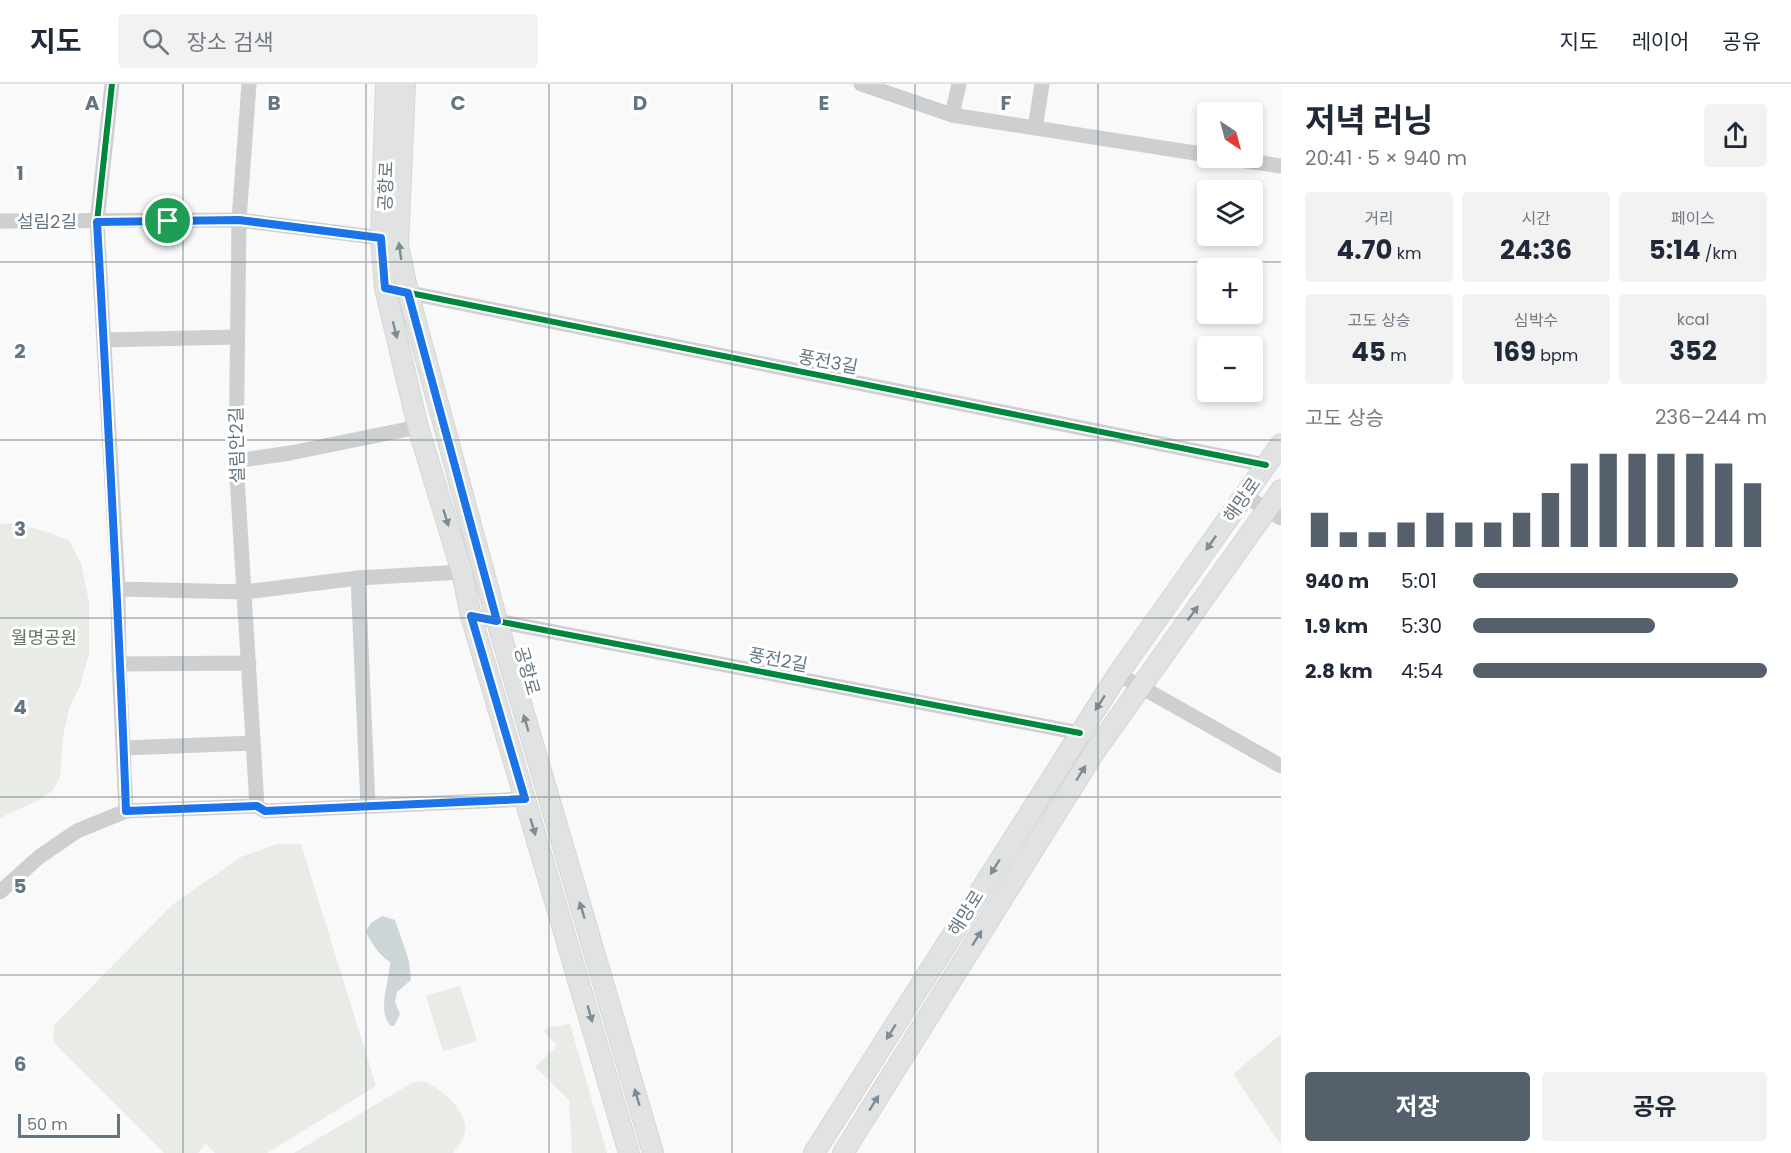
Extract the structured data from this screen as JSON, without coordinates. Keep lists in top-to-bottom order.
{
  "streets": {
    "main road": ["공항로", "해망로"],
    "street": [
      "설림2길",
      "풍전3길",
      "설림안2길",
      "풍전2길"
    ]
  },
  "crossings": [
    ["공항로", "설림2길"],
    ["공항로", "풍전3길"],
    ["공항로", "풍전2길"],
    ["설림2길", "설림안2길"],
    ["풍전3길", "해망로"],
    ["해망로", "풍전2길"]
  ],
  "parks": ["월명공원"],
  "scale_bar": "50 m",
  "north": "bottom right",
  "page": {
    "header": "지도",
    "search": "장소 검색",
    "nav": ["지도", "레이어", "공유"],
    "heading": ["저녁 러닝", "20:41 · 5 × 940 m"],
    "map_buttons": ["+", "−"],
    "stats": [
      ["거리", "4.70 km"],
      ["시간", "24:36"],
      ["페이스", "5:14 /km"],
      ["고도 상승", "45 m"],
      ["심박수", "169 bpm"],
      ["kcal", "352"]
    ],
    "chart": ["고도 상승", "236–244 m"],
    "list": [
      {
        "name": "940 m",
        "note": "5:01"
      },
      {
        "name": "1.9 km",
        "note": "5:30"
      },
      {
        "name": "2.8 km",
        "note": "4:54"
      }
    ],
    "buttons": ["저장", "공유"],
    "scale": "50 m"
  },
  "grid": {
    "columns": [
      "A",
      "B",
      "C",
      "D",
      "E",
      "F"
    ],
    "rows": [
      "1",
      "2",
      "3",
      "4",
      "5",
      "6"
    ]
  }
}
